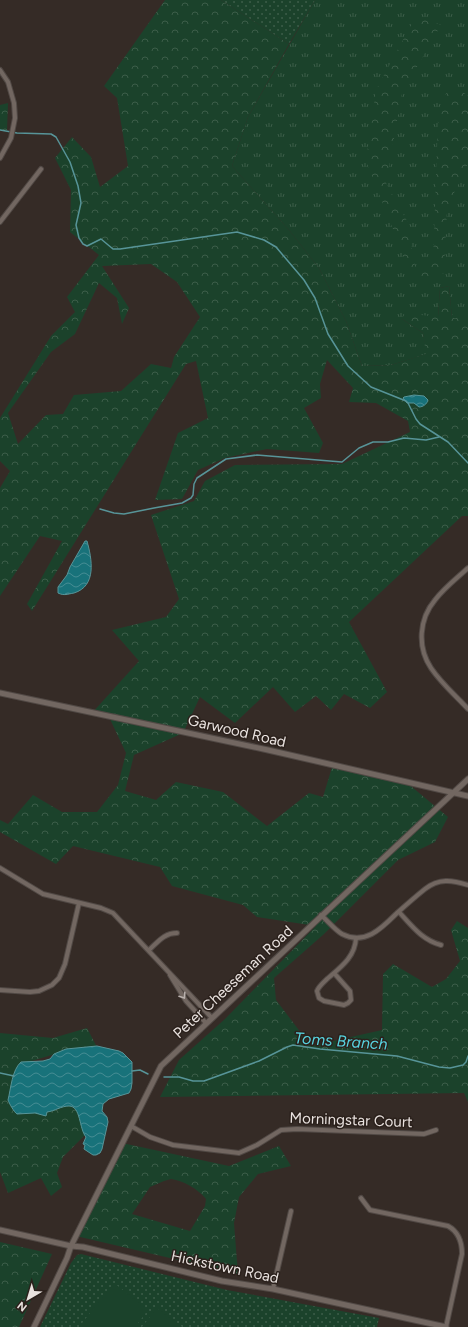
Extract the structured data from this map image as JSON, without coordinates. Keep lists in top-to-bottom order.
{
  "streets": {
    "street": [
      "Garwood Road",
      "Peter Cheeseman Road",
      "Morningstar Court",
      "Hickstown Road"
    ]
  },
  "crossings": [
    ["Garwood Road", "Peter Cheeseman Road"],
    ["Peter Cheeseman Road", "Morningstar Court"],
    ["Peter Cheeseman Road", "Hickstown Road"]
  ],
  "water": ["Toms Branch"],
  "north": "bottom left"
}
